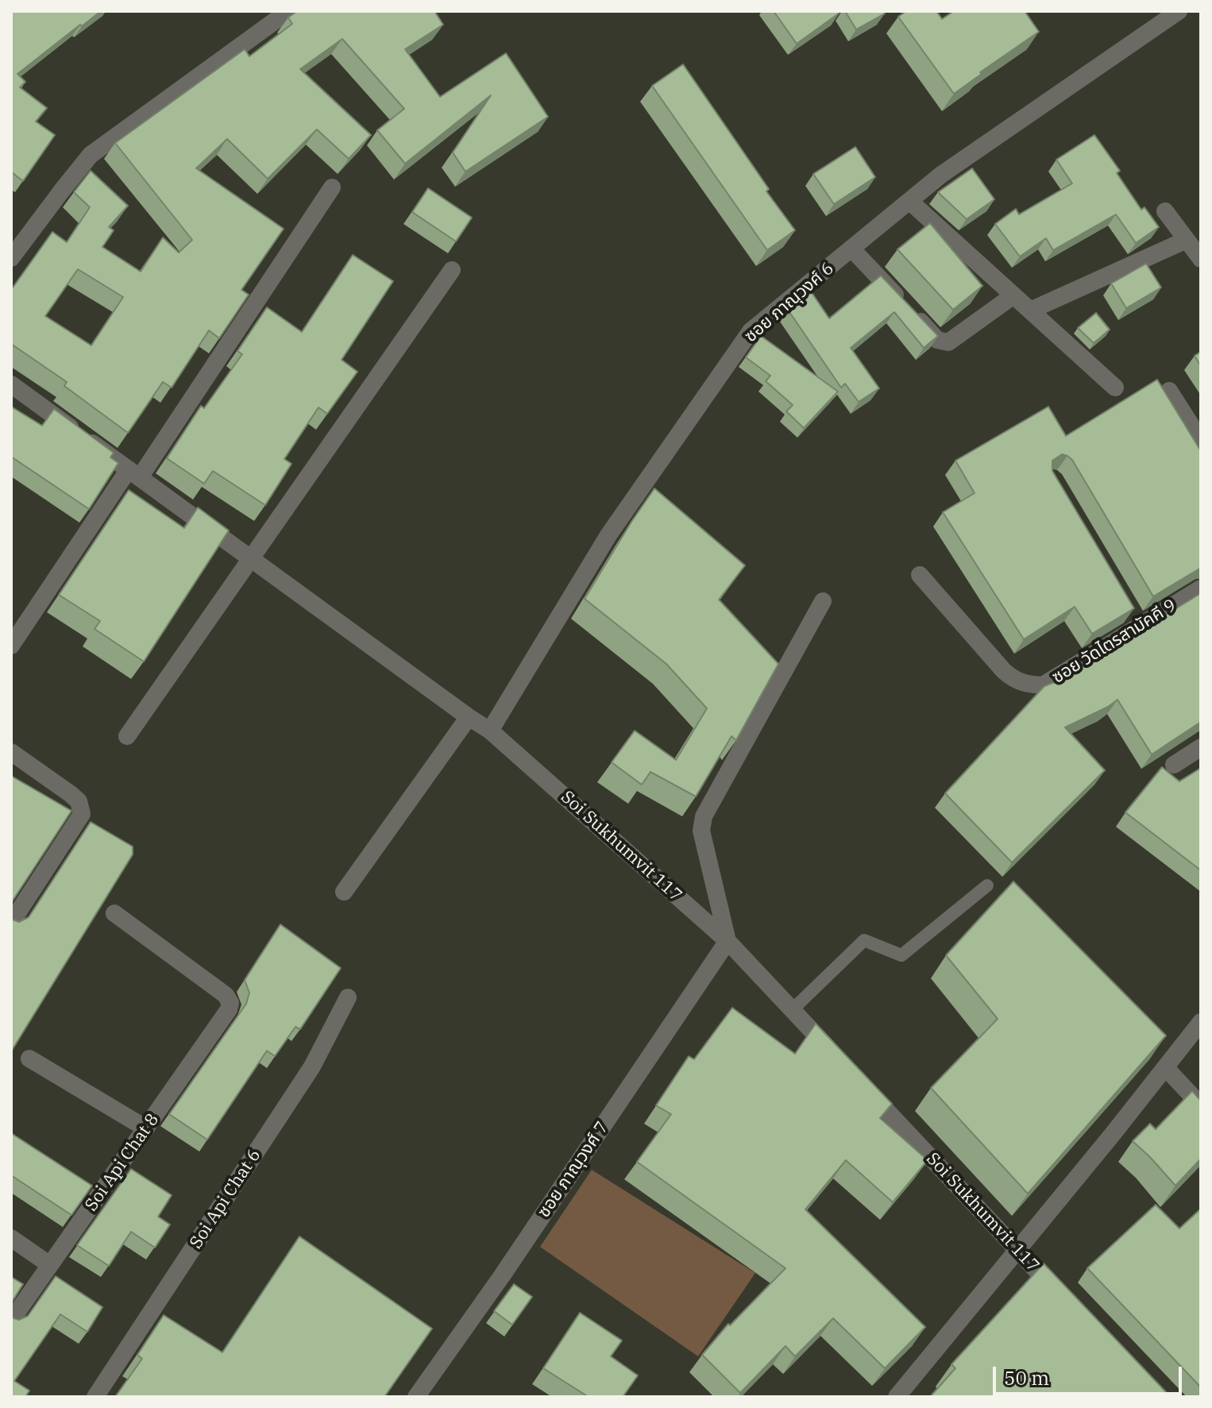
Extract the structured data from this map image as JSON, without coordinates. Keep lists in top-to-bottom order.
{
  "streets": {
    "street": [
      "ซอย ภาณุวงศ์ 6",
      "ซอย วัดไตรสามัคคี 9",
      "Soi Sukhumvit 117",
      "Soi Api Chat 8",
      "ซอย ภาณุวงศ์ 7",
      "Soi Api Chat 6"
    ]
  },
  "crossings": [
    ["ซอย ภาณุวงศ์ 6", "Soi Sukhumvit 117"],
    ["Soi Sukhumvit 117", "ซอย ภาณุวงศ์ 7"]
  ],
  "scale_bar": "50 m"
}
